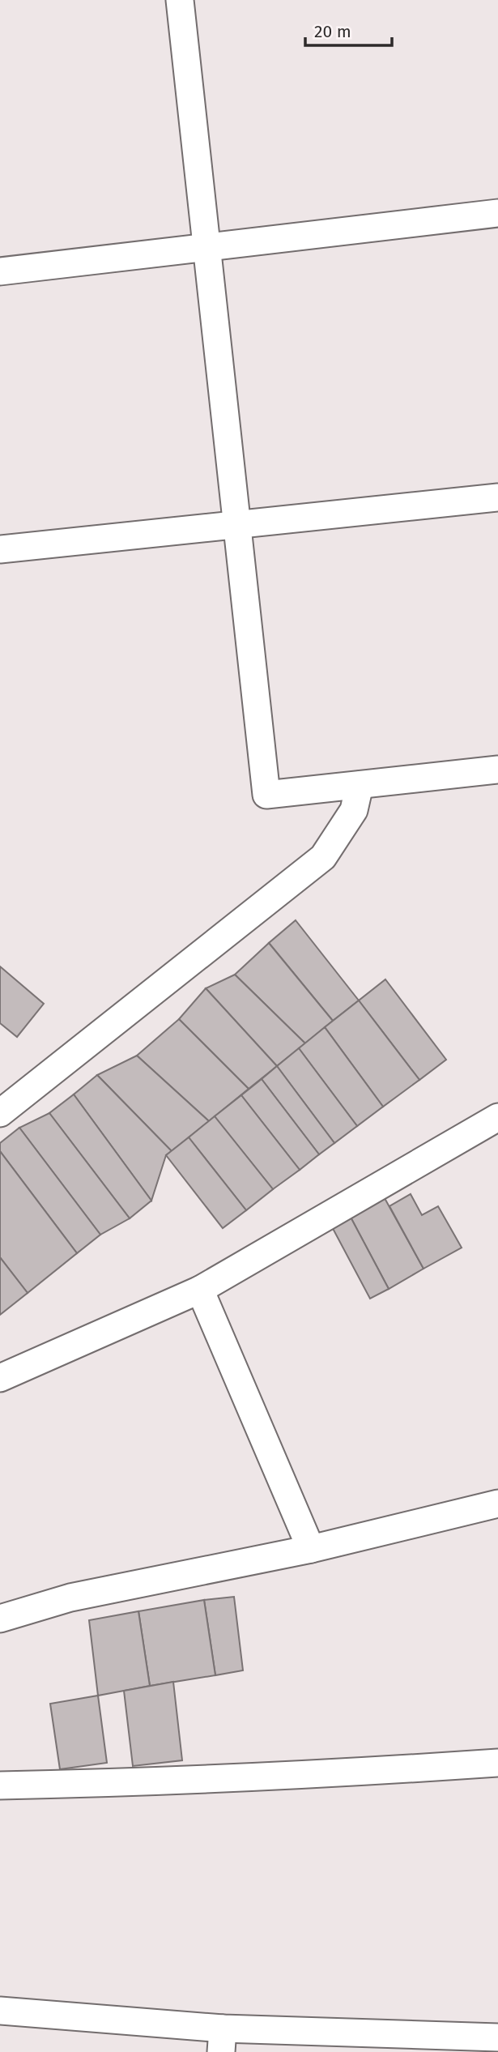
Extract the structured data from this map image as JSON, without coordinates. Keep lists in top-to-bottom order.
{
  "scale_bar": "20 m"
}
